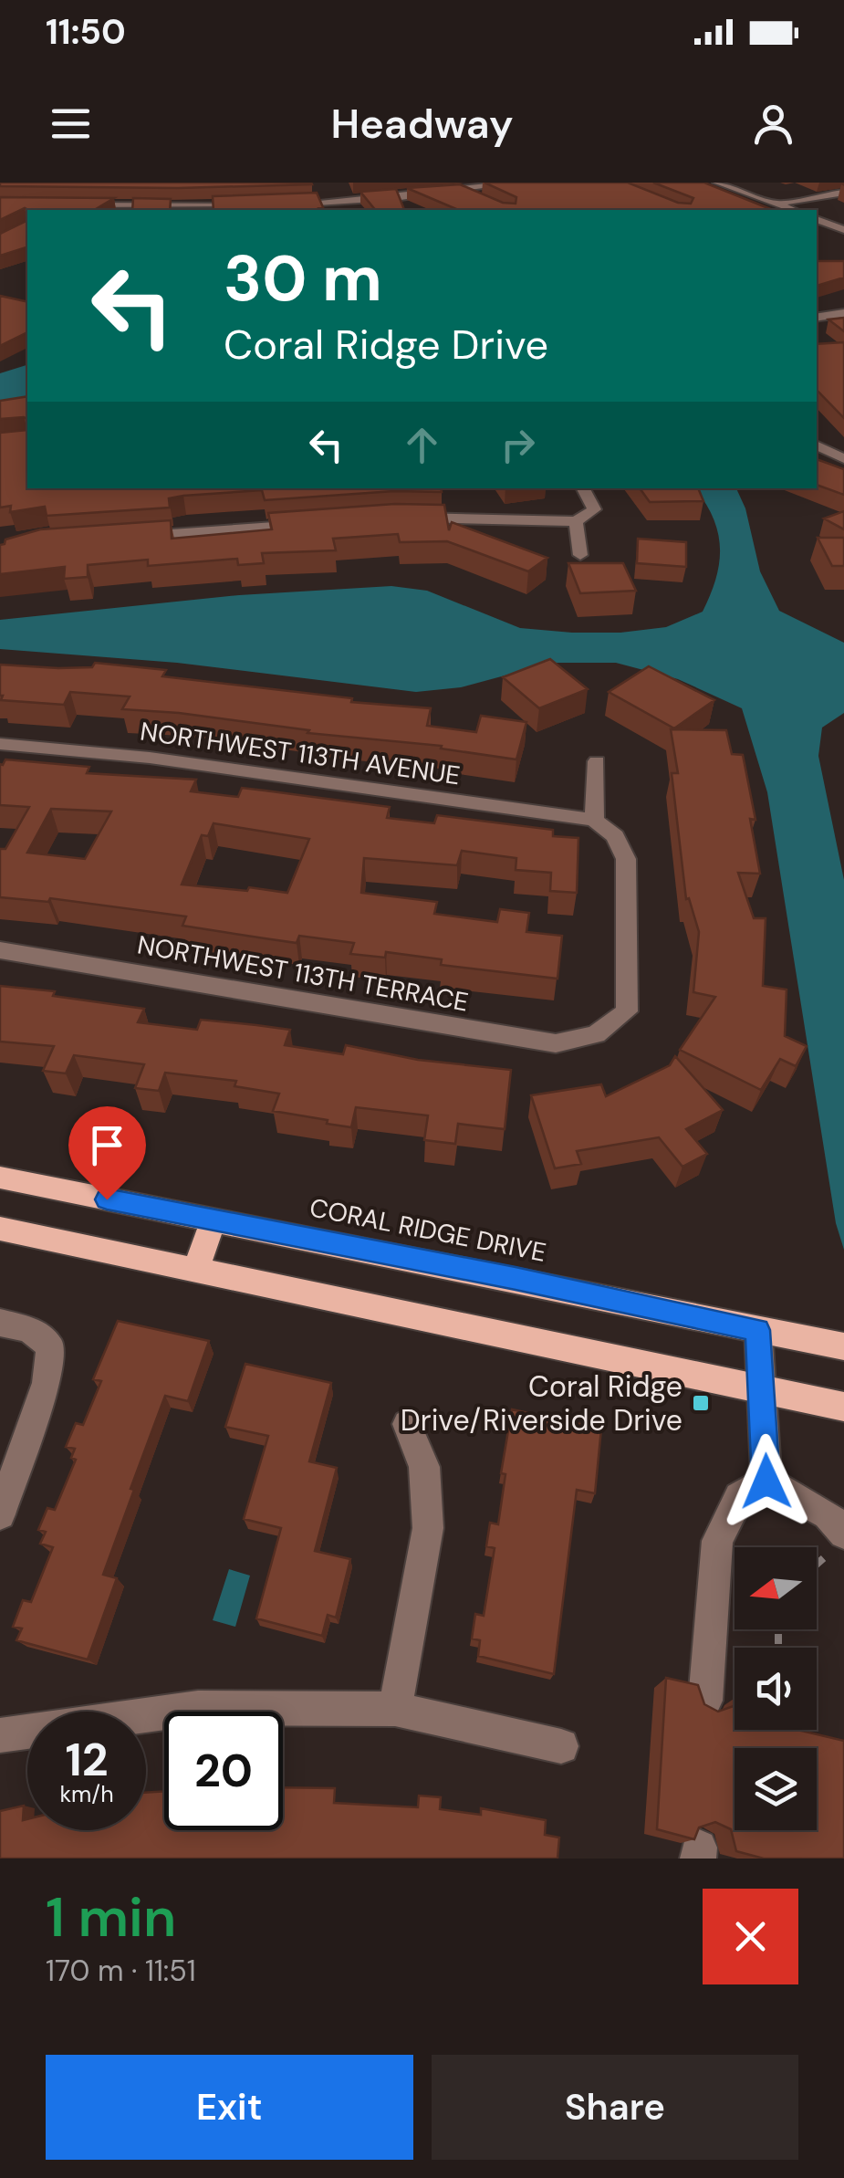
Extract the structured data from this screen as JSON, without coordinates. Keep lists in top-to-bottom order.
{
  "streets": {
    "main road": ["CORAL RIDGE DRIVE"],
    "street": ["NORTHWEST 113TH AVENUE", "NORTHWEST 113TH TERRACE"]
  },
  "crossings": [
    ["NORTHWEST 113TH AVENUE", "NORTHWEST 113TH TERRACE"]
  ],
  "places": {
    "transit": ["Coral Ridge Drive/Riverside Drive"]
  },
  "north": "left",
  "page": {
    "status": "11:50",
    "header": "Headway",
    "turn": ["30 m", "Coral Ridge Drive"],
    "speed": "12 km/h",
    "limit": "20",
    "heading": ["1 min", "170 m · 11:51"],
    "buttons": ["Exit", "Share"]
  }
}
